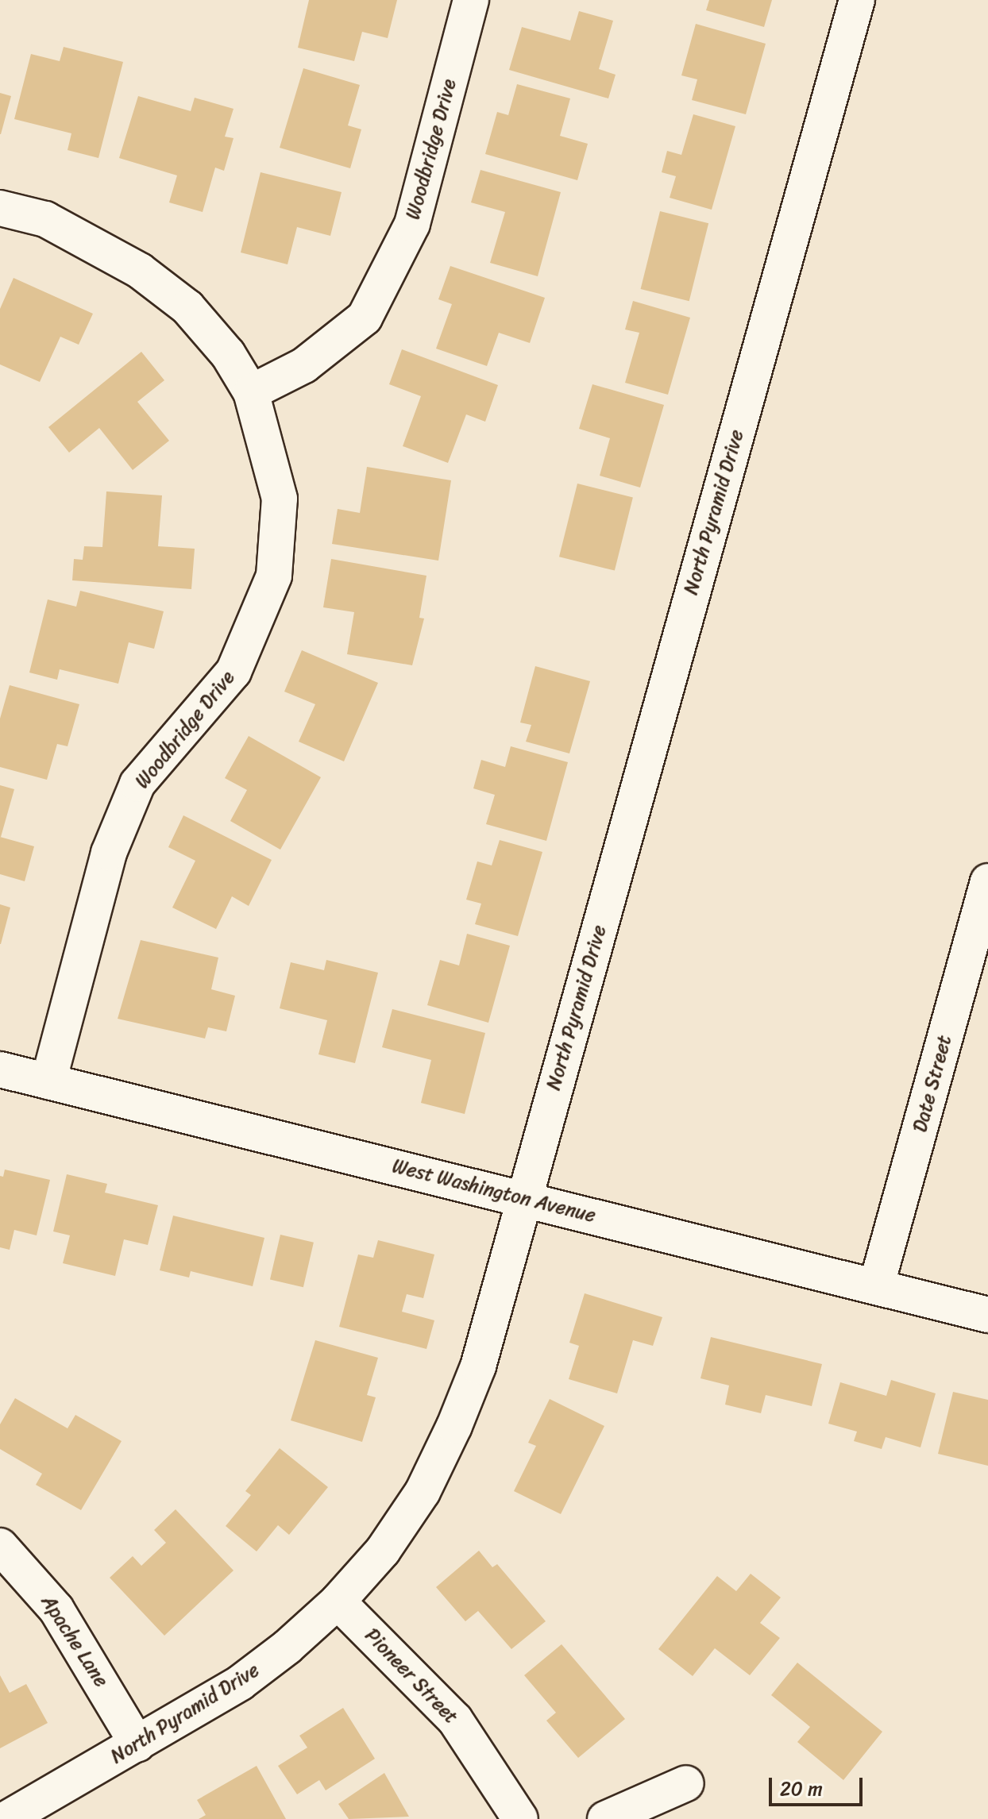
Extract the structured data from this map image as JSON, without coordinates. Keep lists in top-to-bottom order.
{
  "streets": {
    "street": [
      "Woodbridge Drive",
      "North Pyramid Drive",
      "Date Street",
      "West Washington Avenue",
      "Apache Lane",
      "Pioneer Street"
    ]
  },
  "crossings": [
    ["Woodbridge Drive", "West Washington Avenue"],
    ["North Pyramid Drive", "West Washington Avenue"],
    ["North Pyramid Drive", "Apache Lane"],
    ["North Pyramid Drive", "Pioneer Street"],
    ["Date Street", "West Washington Avenue"]
  ],
  "scale_bar": "20 m"
}
